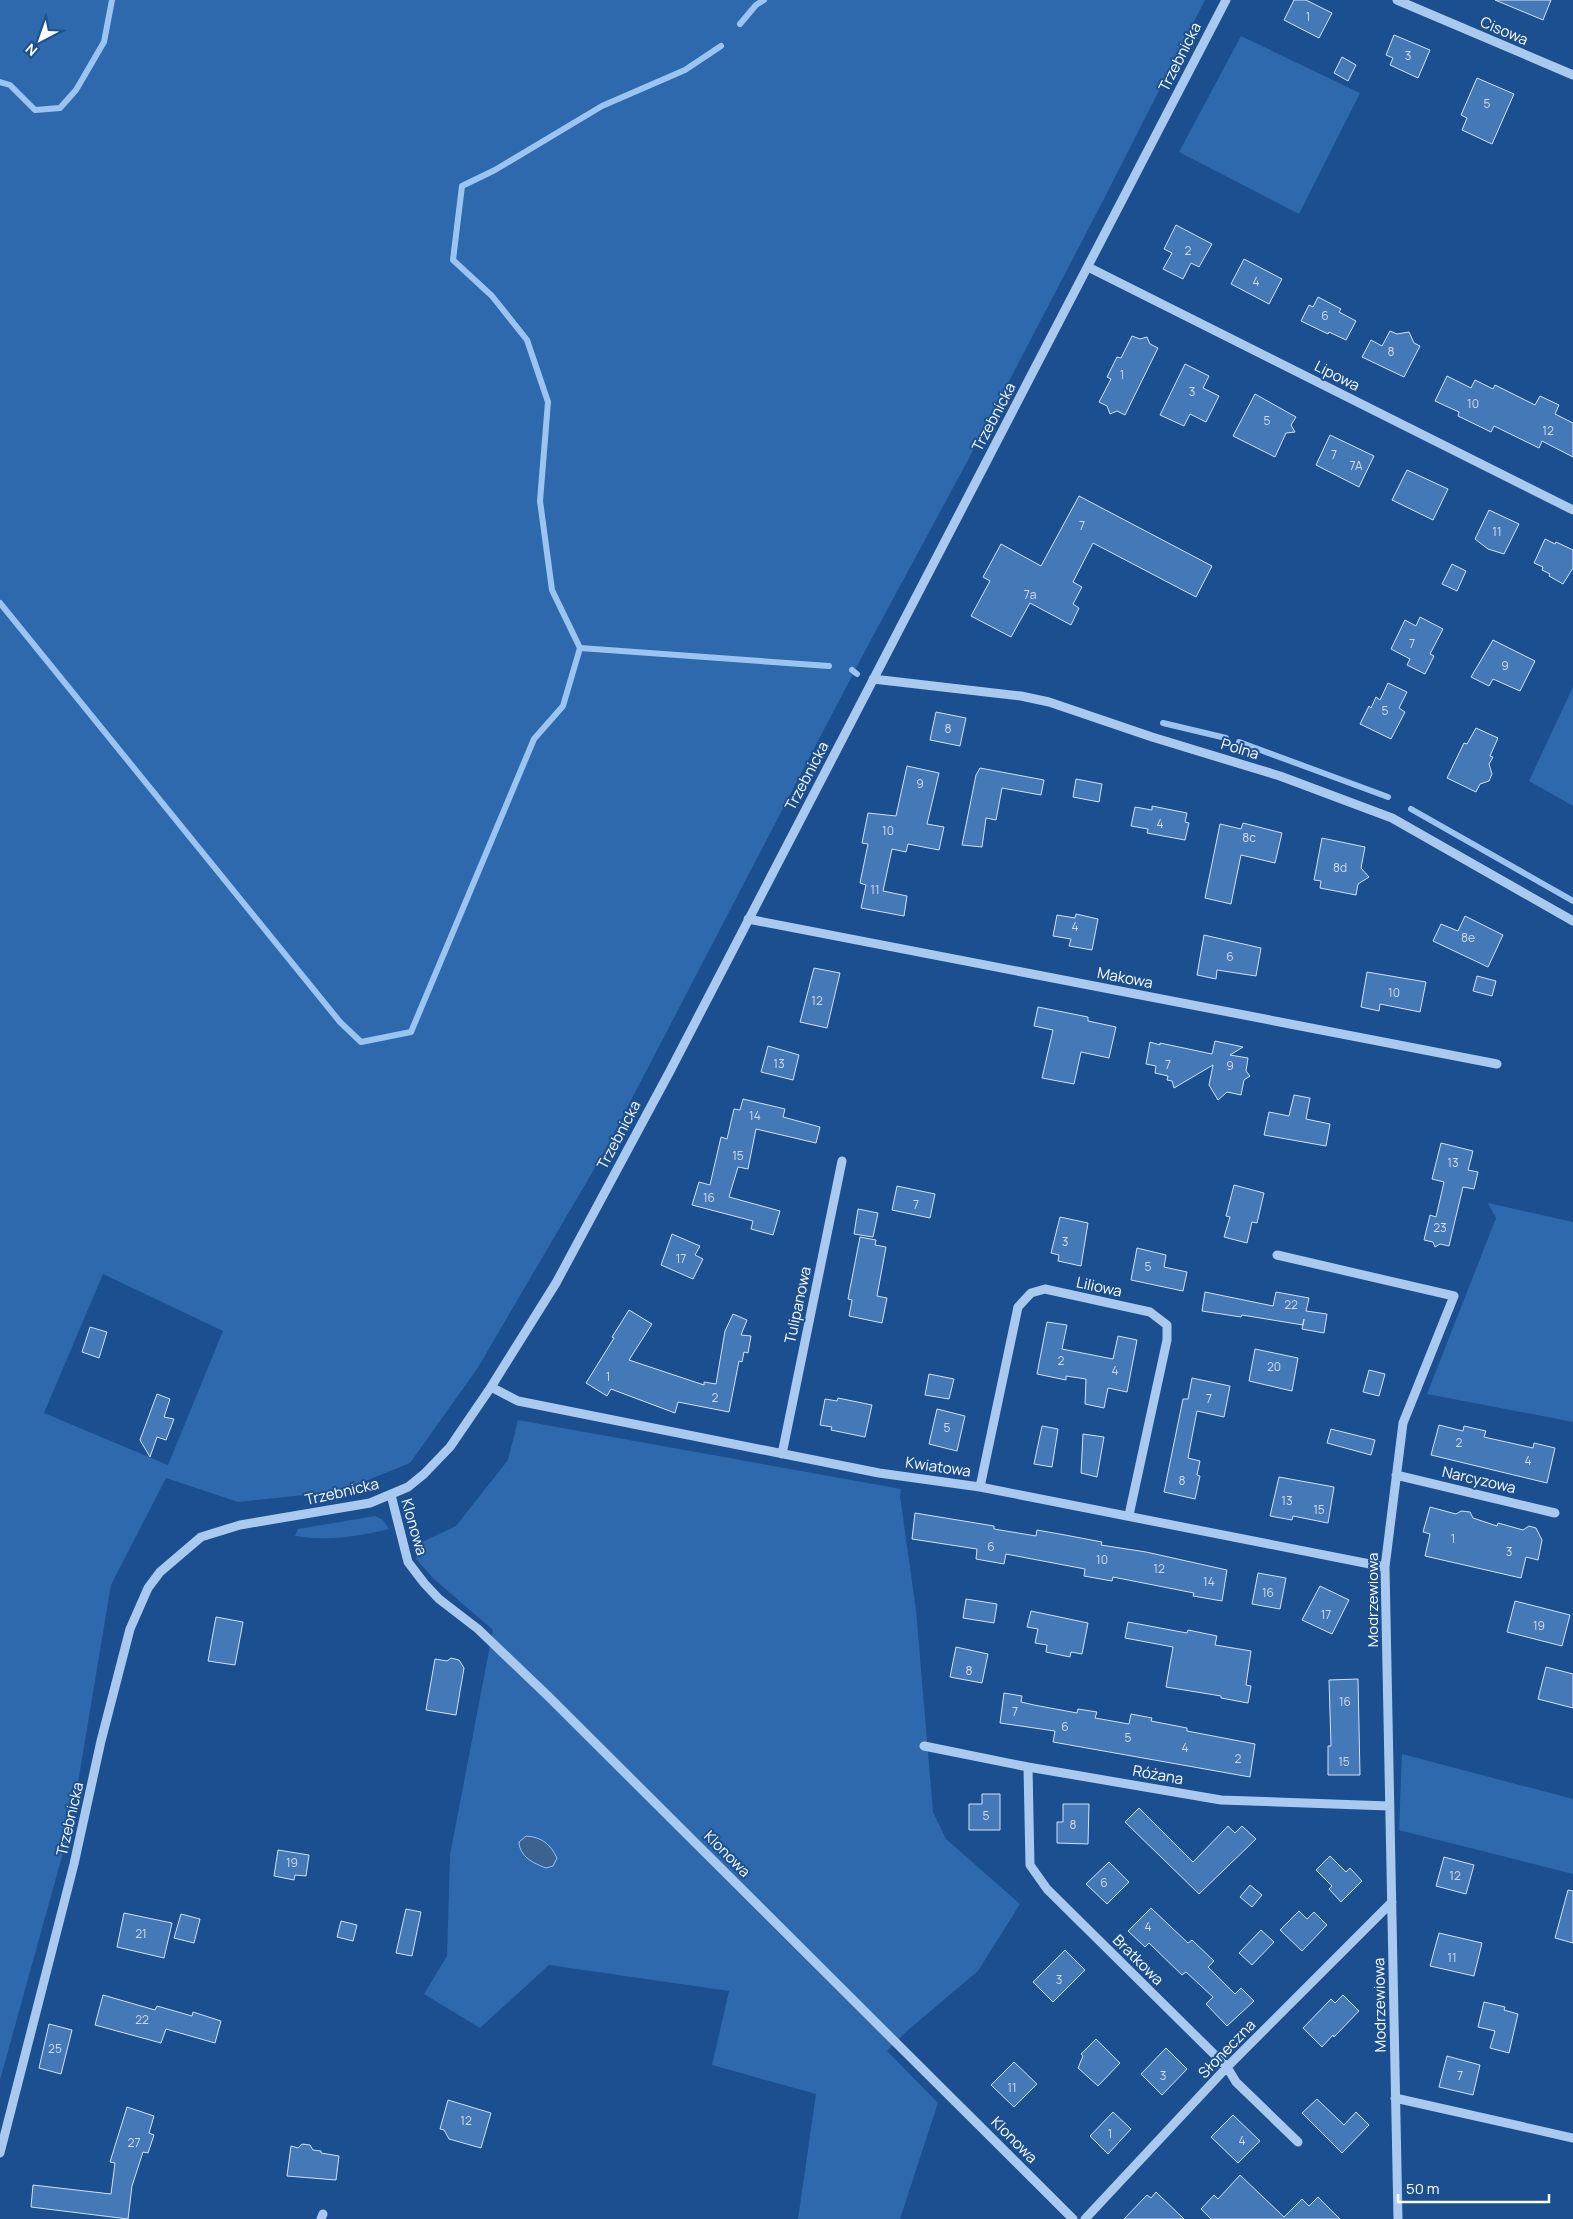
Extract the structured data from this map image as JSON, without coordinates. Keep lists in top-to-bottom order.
{
  "streets": {
    "street": [
      "Cisowa",
      "Trzebnicka",
      "Lipowa",
      "Polna",
      "Makowa",
      "Liliowa",
      "Tulipanowa",
      "Kwiatowa",
      "Narcyzowa",
      "Klonowa",
      "Modrzewiowa",
      "Różana",
      "Bratkowa",
      "Słoneczna"
    ]
  },
  "crossings": [
    ["Trzebnicka", "Lipowa"],
    ["Trzebnicka", "Polna"],
    ["Trzebnicka", "Makowa"],
    ["Trzebnicka", "Kwiatowa"],
    ["Trzebnicka", "Klonowa"],
    ["Liliowa", "Kwiatowa"],
    ["Tulipanowa", "Kwiatowa"],
    ["Kwiatowa", "Modrzewiowa"],
    ["Narcyzowa", "Modrzewiowa"],
    ["Modrzewiowa", "Różana"],
    ["Modrzewiowa", "Słoneczna"],
    ["Różana", "Bratkowa"],
    ["Bratkowa", "Słoneczna"]
  ],
  "house_numbers": [
    "1",
    "3",
    "5",
    "2",
    "4",
    "6",
    "8",
    "1",
    "3",
    "10",
    "5",
    "12",
    "7",
    "7A",
    "7",
    "11",
    "7a",
    "7",
    "9",
    "5",
    "8",
    "9",
    "4",
    "10",
    "8c",
    "8d",
    "11",
    "4",
    "8e",
    "6",
    "10",
    "12",
    "13",
    "7",
    "9",
    "14",
    "15",
    "13",
    "16",
    "7",
    "23",
    "3",
    "17",
    "5",
    "22",
    "2",
    "20",
    "4",
    "1",
    "2",
    "7",
    "5",
    "2",
    "4",
    "8",
    "13",
    "15",
    "1",
    "6",
    "3",
    "10",
    "12",
    "14",
    "16",
    "17",
    "19",
    "8",
    "16",
    "7",
    "6",
    "5",
    "4",
    "2",
    "15",
    "5",
    "8",
    "19",
    "12",
    "6",
    "4",
    "21",
    "11",
    "3",
    "22",
    "25",
    "3",
    "7",
    "11",
    "12",
    "1",
    "4",
    "27"
  ],
  "scale_bar": "50 m",
  "north": "bottom left"
}
